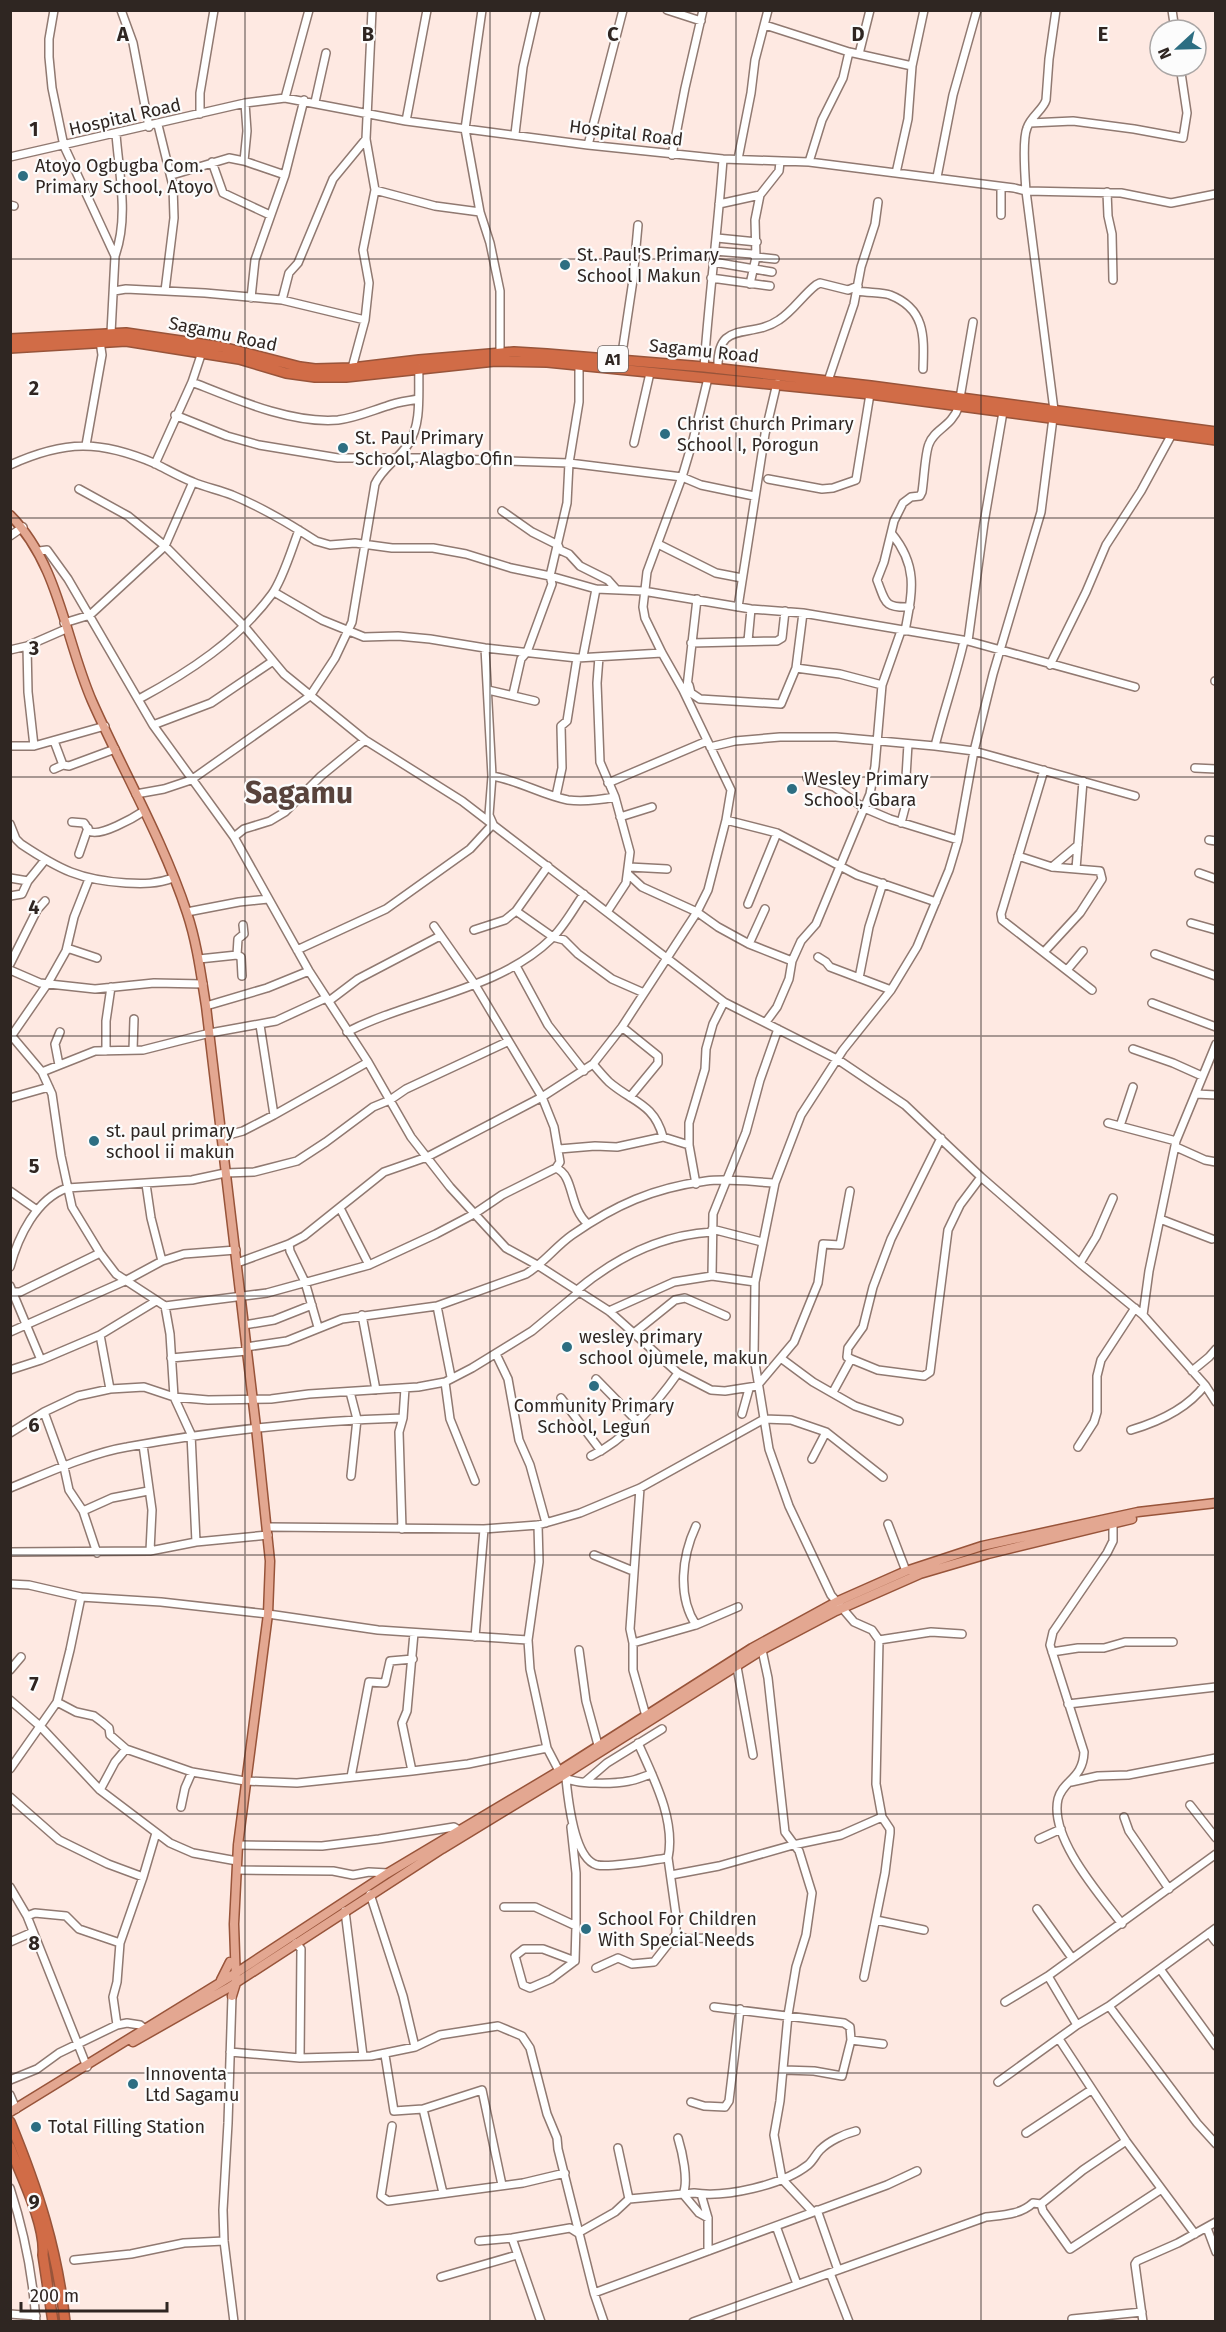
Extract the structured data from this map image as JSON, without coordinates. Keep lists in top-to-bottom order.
{
  "streets": {
    "highway": ["Sagamu Road", "A1"],
    "street": ["Hospital Road"]
  },
  "districts": ["Sagamu"],
  "places": [
    "Atoyo Ogbugba Com. Primary School, Atoyo",
    "St. Paul'S Primary School I Makun",
    "Christ Church Primary School I, Porogun",
    "St. Paul Primary School, Alagbo Ofin",
    "Wesley Primary School, Gbara",
    "st. paul primary school ii makun",
    "wesley primary school ojumele, makun",
    "Community Primary School, Legun",
    "School For Children With Special Needs",
    "Innoventa Ltd Sagamu",
    "Total Filling Station"
  ],
  "scale_bar": "200 m",
  "north": "left",
  "grid": {
    "columns": [
      "A",
      "B",
      "C",
      "D",
      "E"
    ],
    "rows": [
      "1",
      "2",
      "3",
      "4",
      "5",
      "6",
      "7",
      "8",
      "9"
    ]
  }
}
